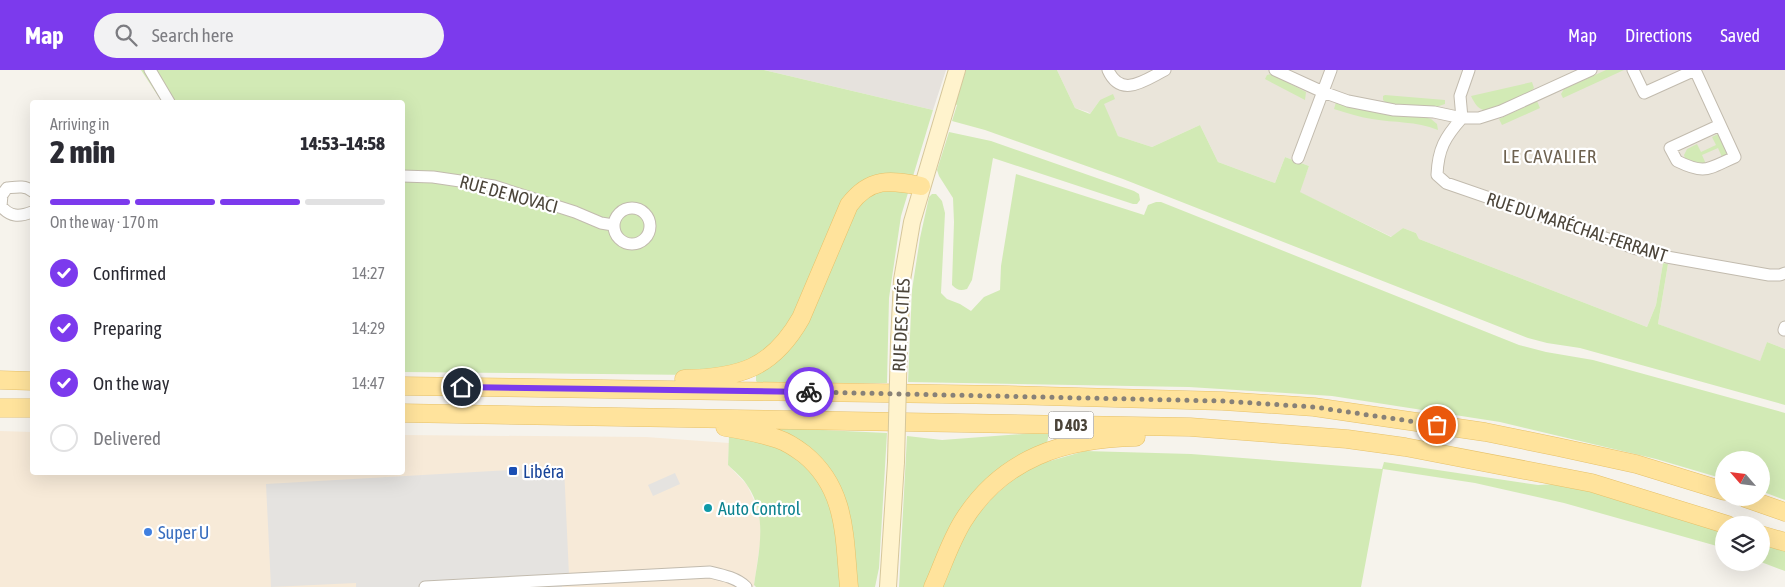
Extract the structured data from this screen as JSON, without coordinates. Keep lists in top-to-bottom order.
{
  "streets": {
    "main road": ["D 403"],
    "street": ["RUE DE NOVACI", "RUE DU MARÉCHAL-FERRANT", "RUE DES CITÉS"]
  },
  "districts": ["LE CAVALIER"],
  "places": {
    "transit": ["Libéra"],
    "other": ["Auto Control", "Super U"]
  },
  "north": "top left",
  "page": {
    "header": "Map",
    "search": "Search here",
    "nav": ["Map", "Directions", "Saved"],
    "heading": ["2 min", "Arriving in", "14:53–14:58"],
    "bar": "On the way · 170 m",
    "list": [
      ["Confirmed", "14:27"],
      ["Preparing", "14:29"],
      ["On the way", "14:47"],
      "Delivered"
    ]
  }
}
